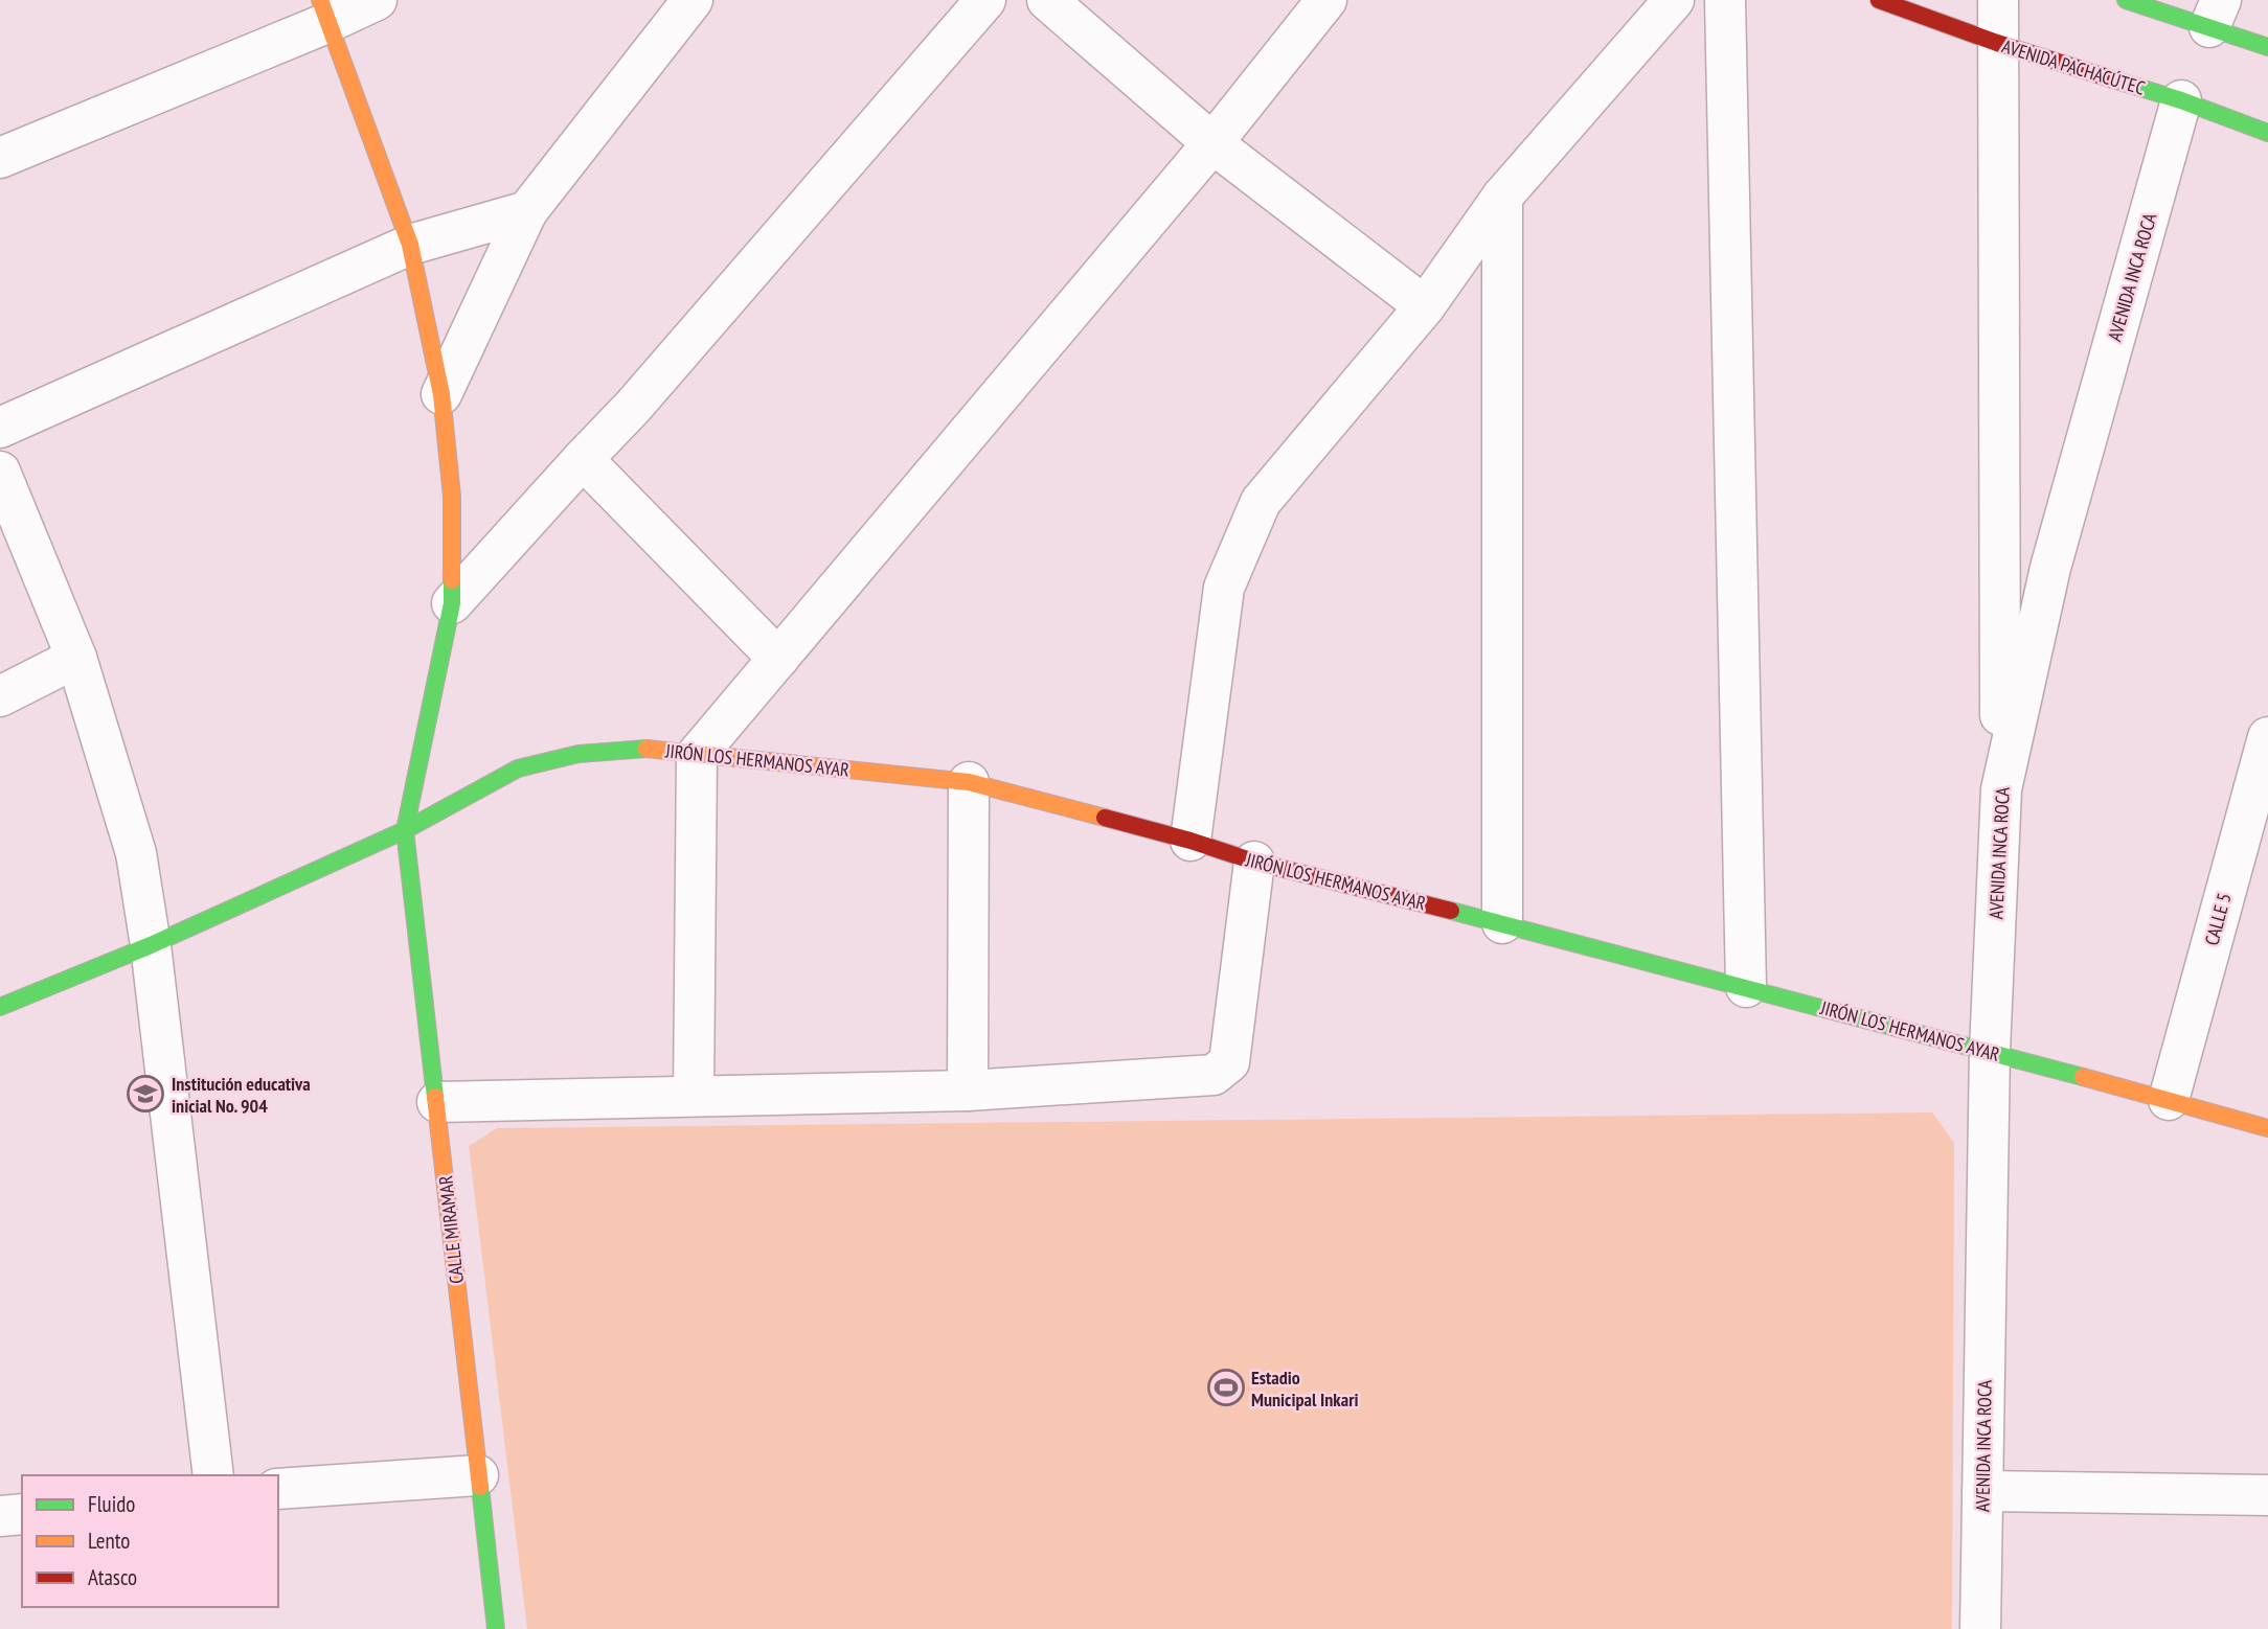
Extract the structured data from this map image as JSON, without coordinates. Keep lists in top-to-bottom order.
{
  "streets": {
    "street": [
      "AVENIDA PACHACÚTEC",
      "AVENIDA INCA ROCA",
      "JIRÓN LOS HERMANOS AYAR",
      "CALLE 5",
      "CALLE MIRAMAR"
    ]
  },
  "crossings": [
    ["AVENIDA PACHACÚTEC", "AVENIDA INCA ROCA"],
    ["AVENIDA INCA ROCA", "JIRÓN LOS HERMANOS AYAR"],
    ["JIRÓN LOS HERMANOS AYAR", "CALLE 5"],
    ["JIRÓN LOS HERMANOS AYAR", "CALLE MIRAMAR"]
  ],
  "places": {
    "school or university": ["Institución educativa inicial No. 904"],
    "sports": ["Estadio Municipal Inkari"]
  },
  "legend": ["Fluido", "Lento", "Atasco"]
}
